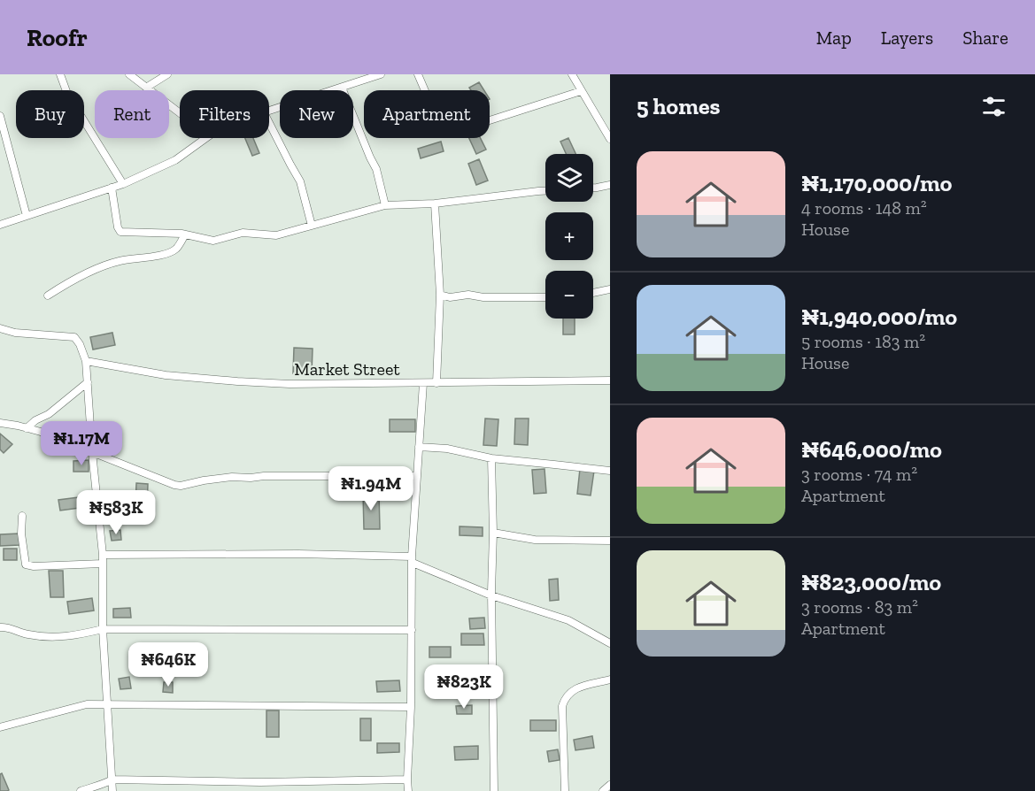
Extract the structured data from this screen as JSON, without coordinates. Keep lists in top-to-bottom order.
{
  "streets": {
    "street": ["Market Street"]
  },
  "page": {
    "header": "Roofr",
    "nav": ["Map", "Layers", "Share"],
    "heading": "5 homes",
    "chip": [
      "Buy",
      "Rent",
      "Filters",
      "New",
      "Apartment"
    ],
    "list": [
      {
        "name": "₦1,170,000/mo",
        "note": "4 rooms · 148 m² · House"
      },
      {
        "name": "₦1,940,000/mo",
        "note": "5 rooms · 183 m² · House"
      },
      {
        "name": "₦646,000/mo",
        "note": "3 rooms · 74 m² · Apartment"
      },
      {
        "name": "₦823,000/mo",
        "note": "3 rooms · 83 m² · Apartment"
      }
    ],
    "map_buttons": ["+", "−"],
    "price": [
      "₦1.17M",
      "₦1.94M",
      "₦583K",
      "₦646K",
      "₦823K"
    ]
  }
}
